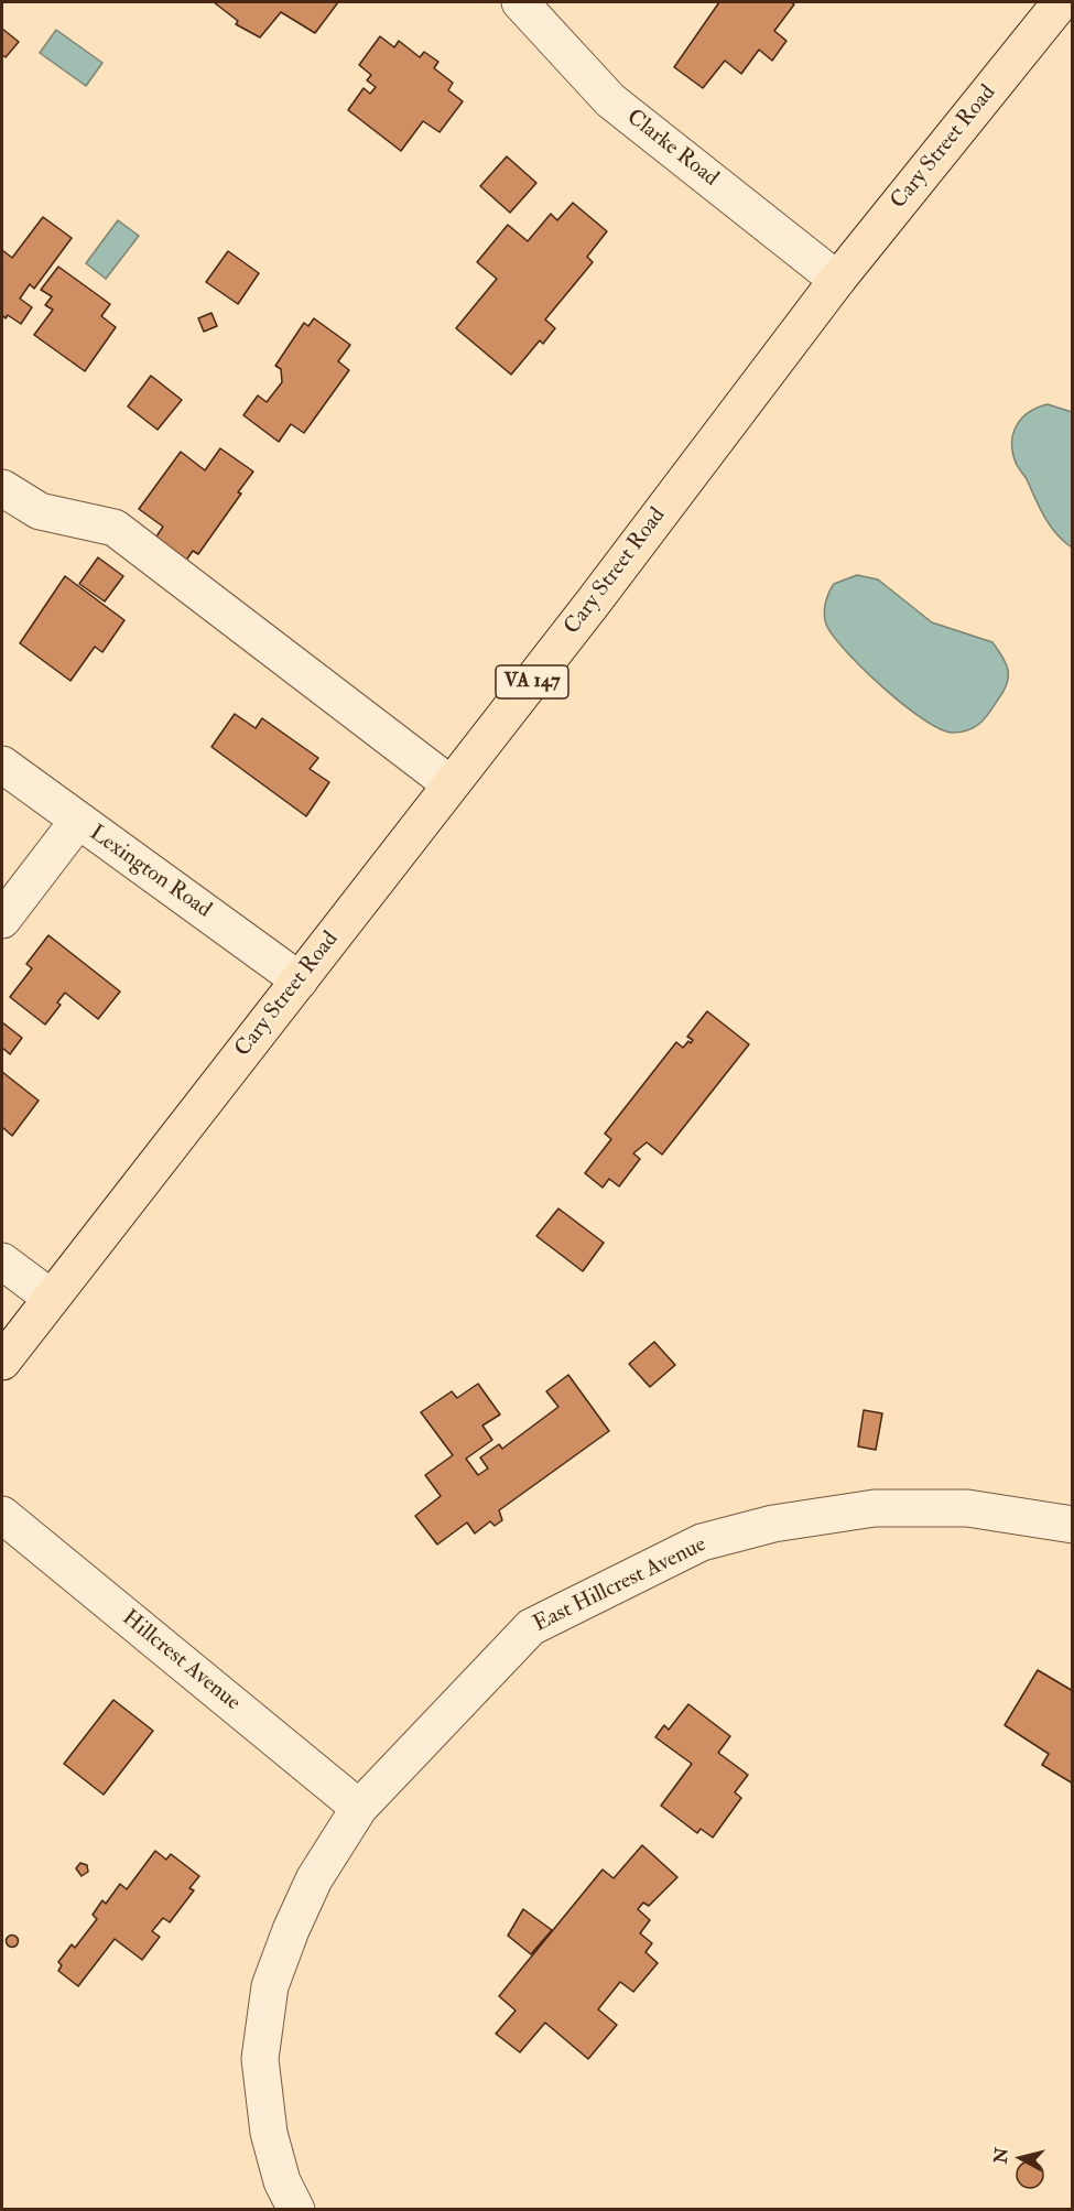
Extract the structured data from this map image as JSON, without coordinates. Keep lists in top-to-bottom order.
{
  "streets": {
    "main road": ["Cary Street Road", "VA 147"],
    "street": [
      "Clarke Road",
      "Lexington Road",
      "East Hillcrest Avenue",
      "Hillcrest Avenue"
    ]
  },
  "crossings": [
    ["Cary Street Road", "Clarke Road"],
    ["Cary Street Road", "Lexington Road"],
    ["East Hillcrest Avenue", "Hillcrest Avenue"]
  ],
  "north": "left"
}
